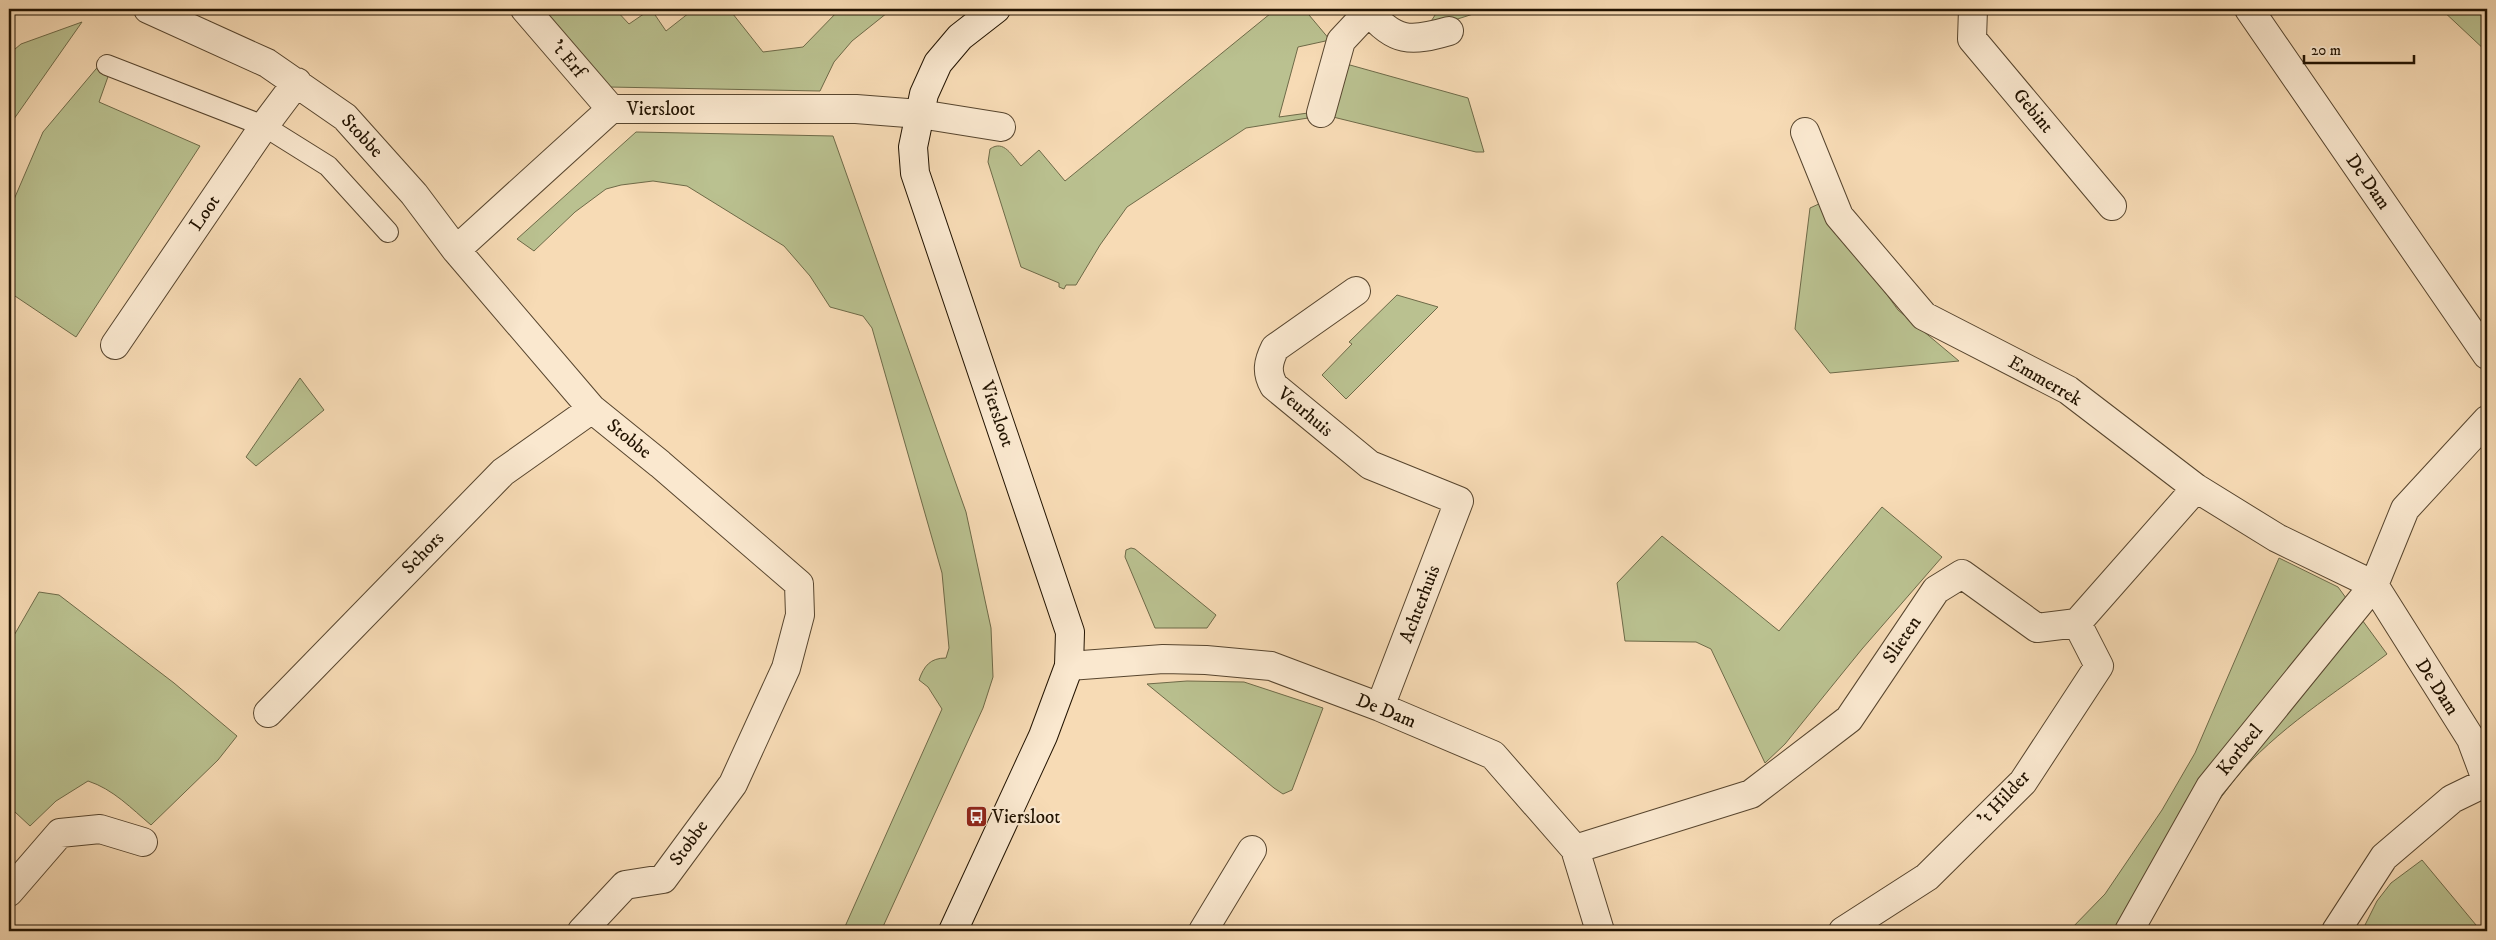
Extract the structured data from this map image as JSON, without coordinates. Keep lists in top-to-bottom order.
{
  "streets": {
    "street": [
      "'t Erf",
      "Viersloot",
      "Gebint",
      "Stobbe",
      "De Dam",
      "Loot",
      "Emmerrek",
      "Veurhuis",
      "Schors",
      "Achterhuis",
      "Slieten",
      "Korbeel",
      "'t Hilder"
    ]
  },
  "crossings": [
    ["'t Erf", "Viersloot"],
    ["Viersloot", "Stobbe"],
    ["Viersloot", "De Dam"],
    ["Stobbe", "Loot"],
    ["Stobbe", "Schors"],
    ["De Dam", "Emmerrek"],
    ["De Dam", "Achterhuis"],
    ["De Dam", "Slieten"],
    ["De Dam", "Korbeel"],
    ["Emmerrek", "Korbeel"],
    ["Veurhuis", "Achterhuis"],
    ["Slieten", "'t Hilder"]
  ],
  "places": {
    "bus stop": ["Viersloot"]
  },
  "scale_bar": "20 m"
}
